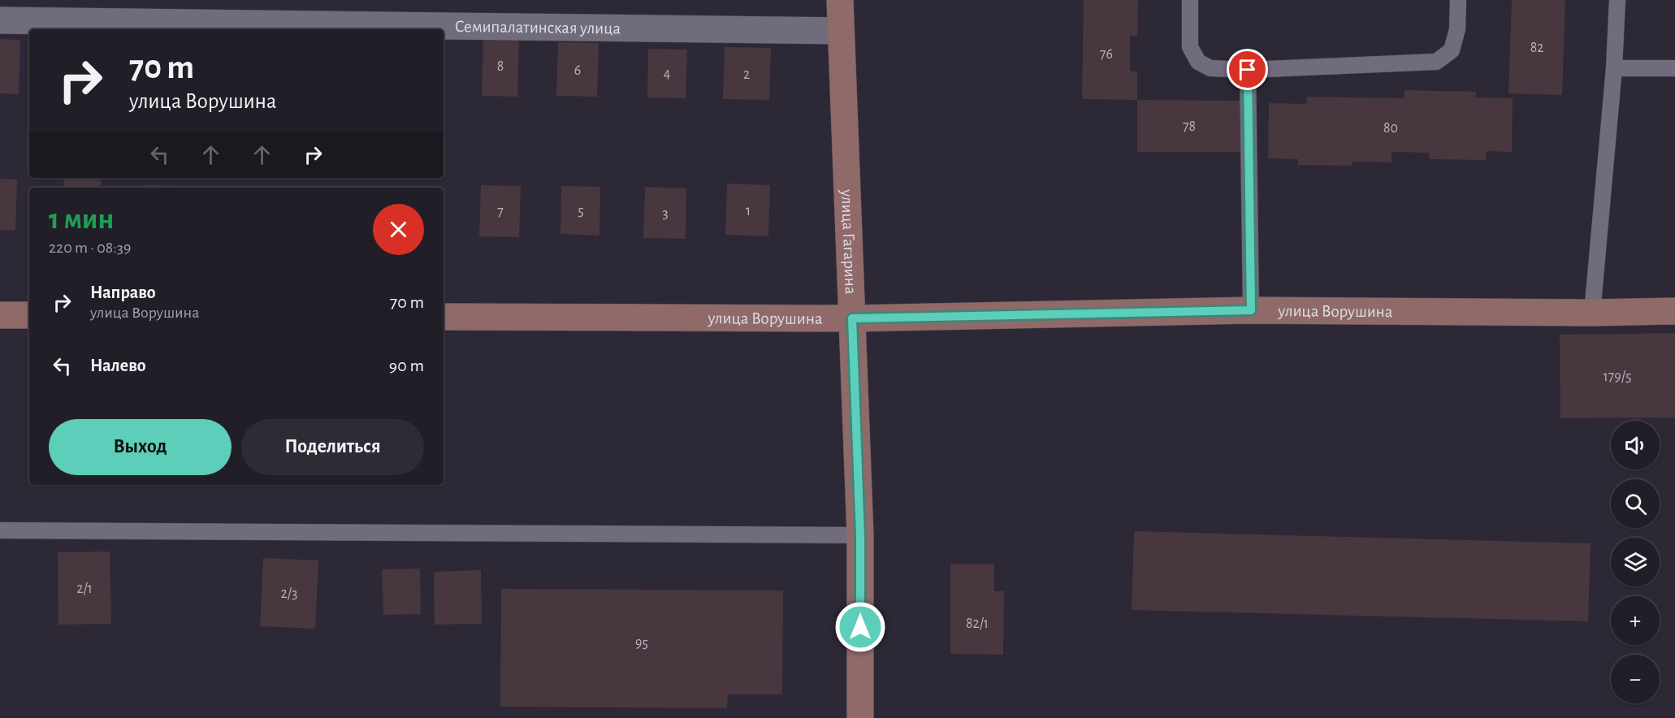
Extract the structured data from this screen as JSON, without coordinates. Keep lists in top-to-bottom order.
{
  "streets": {
    "street": ["Семипалатинская улица", "улица Гагарина", "улица Ворушина"]
  },
  "crossings": [
    ["Семипалатинская улица", "улица Гагарина"],
    ["улица Гагарина", "улица Ворушина"]
  ],
  "house_numbers": [
    "82",
    "76",
    "8",
    "6",
    "4",
    "2",
    "78",
    "80",
    "5",
    "1",
    "7",
    "3",
    "179/5",
    "2/1",
    "2/3",
    "82/1",
    "95"
  ],
  "page": {
    "turn": ["70 m", "улица Ворушина"],
    "heading": ["1 мин", "220 m · 08:39"],
    "list": [
      {
        "name": "Направо",
        "note": "улица Ворушина",
        "value": "70 m"
      },
      {
        "name": "Налево",
        "value": "90 m"
      }
    ],
    "buttons": ["Выход", "Поделиться"],
    "map_buttons": ["+", "−"]
  }
}
